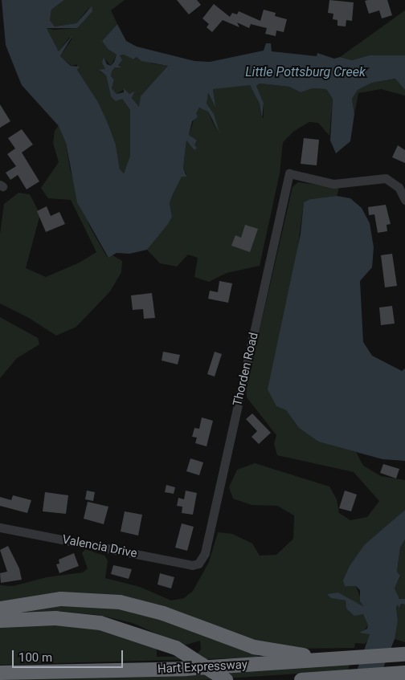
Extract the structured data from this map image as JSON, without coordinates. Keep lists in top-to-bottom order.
{
  "streets": {
    "highway": ["Hart Expressway"],
    "street": ["Thorden Road", "Valencia Drive"]
  },
  "crossings": [
    ["Thorden Road", "Valencia Drive"]
  ],
  "water": ["Little Pottsburg Creek"],
  "scale_bar": "100 m"
}
